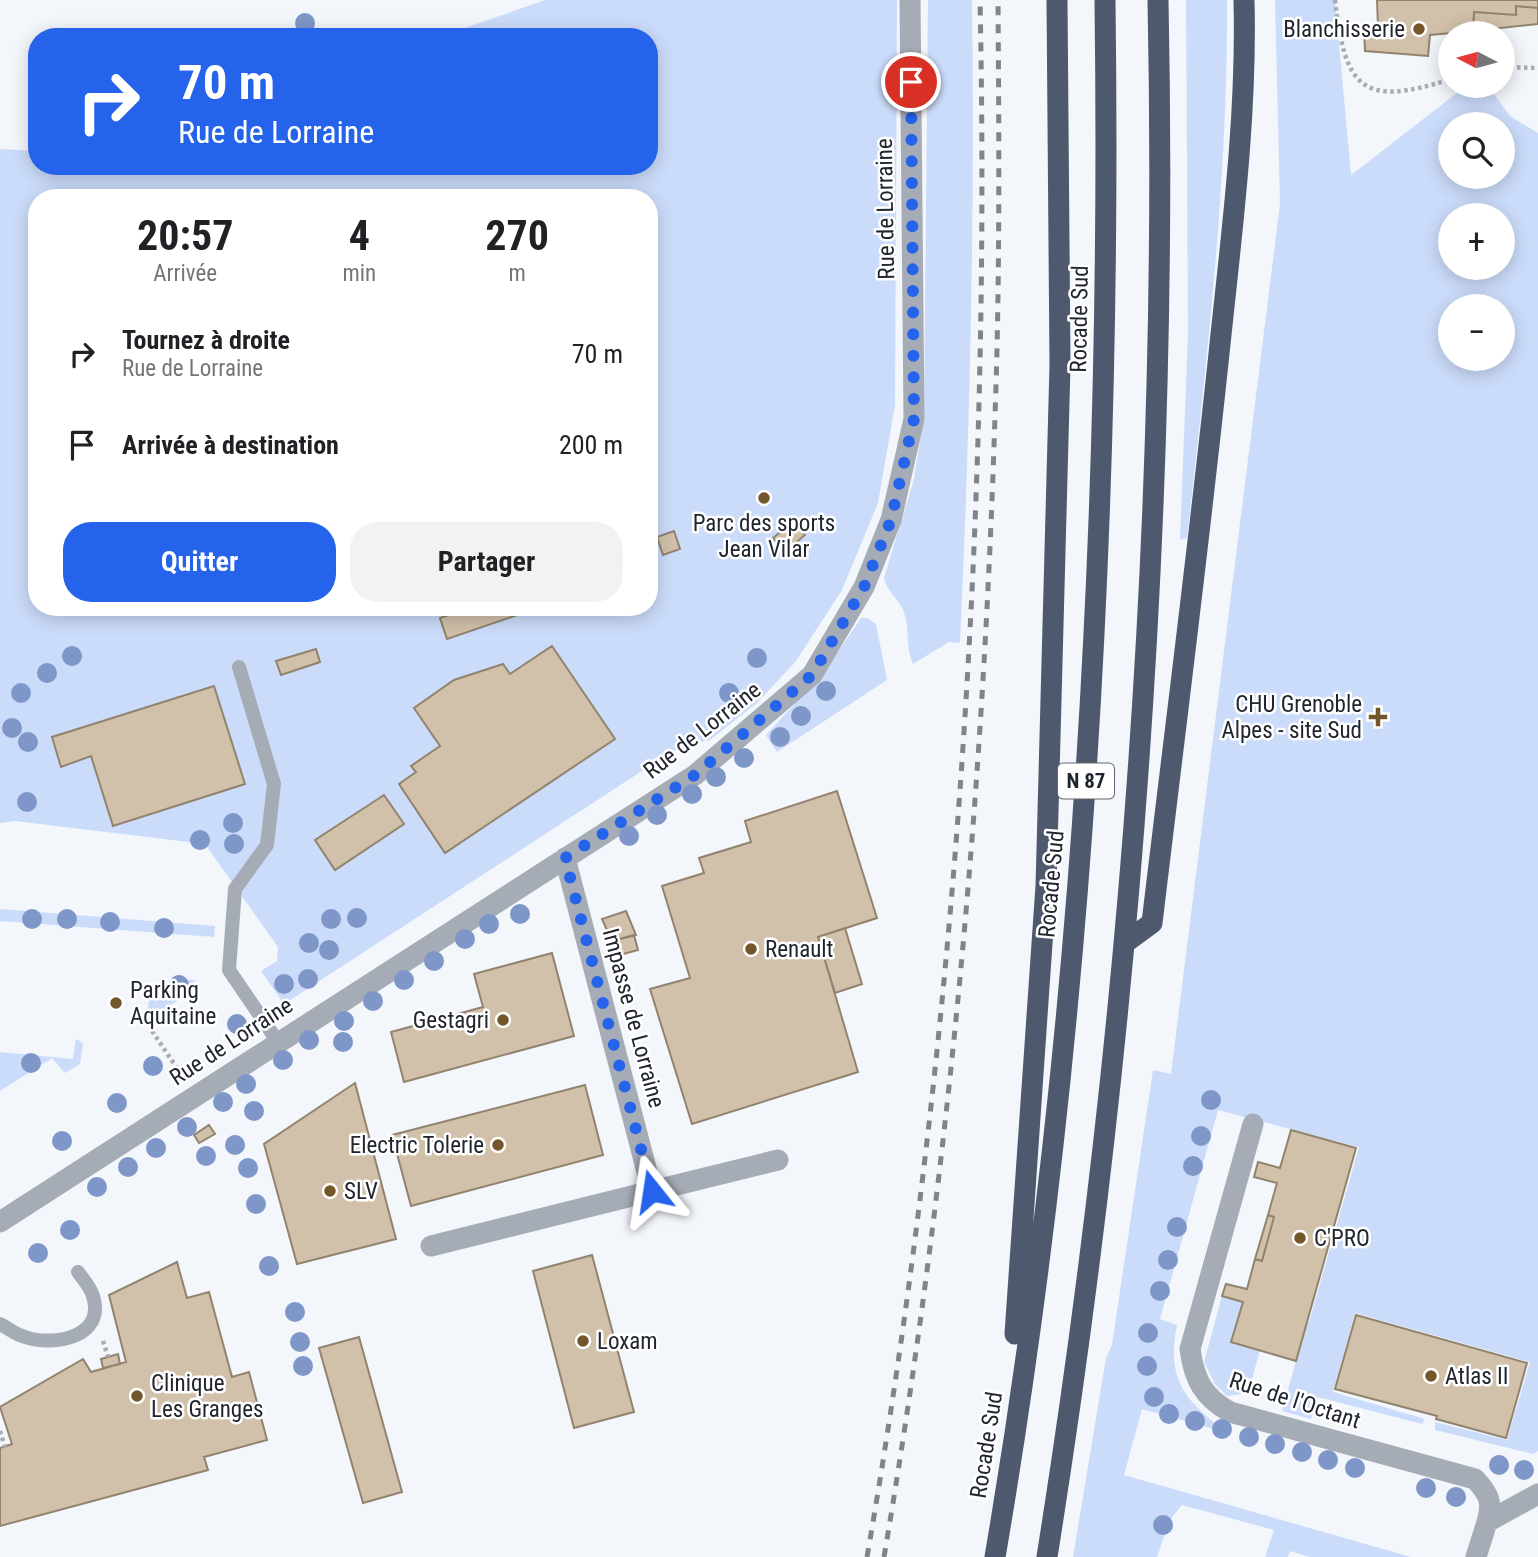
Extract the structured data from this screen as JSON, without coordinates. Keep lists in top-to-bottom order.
{
  "streets": {
    "highway": ["Rocade Sud", "N 87"],
    "street": ["Rue de Lorraine", "Impasse de Lorraine", "Rue de l'Octant"]
  },
  "crossings": [
    ["Rue de Lorraine", "Impasse de Lorraine"]
  ],
  "places": {
    "other": [
      "Blanchisserie",
      "Parc des sports Jean Vilar",
      "Renault",
      "Parking Aquitaine",
      "Gestagri",
      "Electric Tolerie",
      "SLV",
      "C'PRO",
      "Loxam",
      "Atlas II",
      "Clinique Les Granges"
    ],
    "health": ["CHU Grenoble Alpes - site Sud"]
  },
  "north": "left",
  "page": {
    "map_buttons": ["+", "−"],
    "turn": ["70 m", "Rue de Lorraine"],
    "eta": [
      "20:57",
      "Arrivée",
      "4",
      "min",
      "270",
      "m"
    ],
    "list": [
      {
        "name": "Tournez à droite",
        "note": "Rue de Lorraine",
        "value": "70 m"
      },
      {
        "name": "Arrivée à destination",
        "value": "200 m"
      }
    ],
    "buttons": ["Quitter", "Partager"]
  }
}
